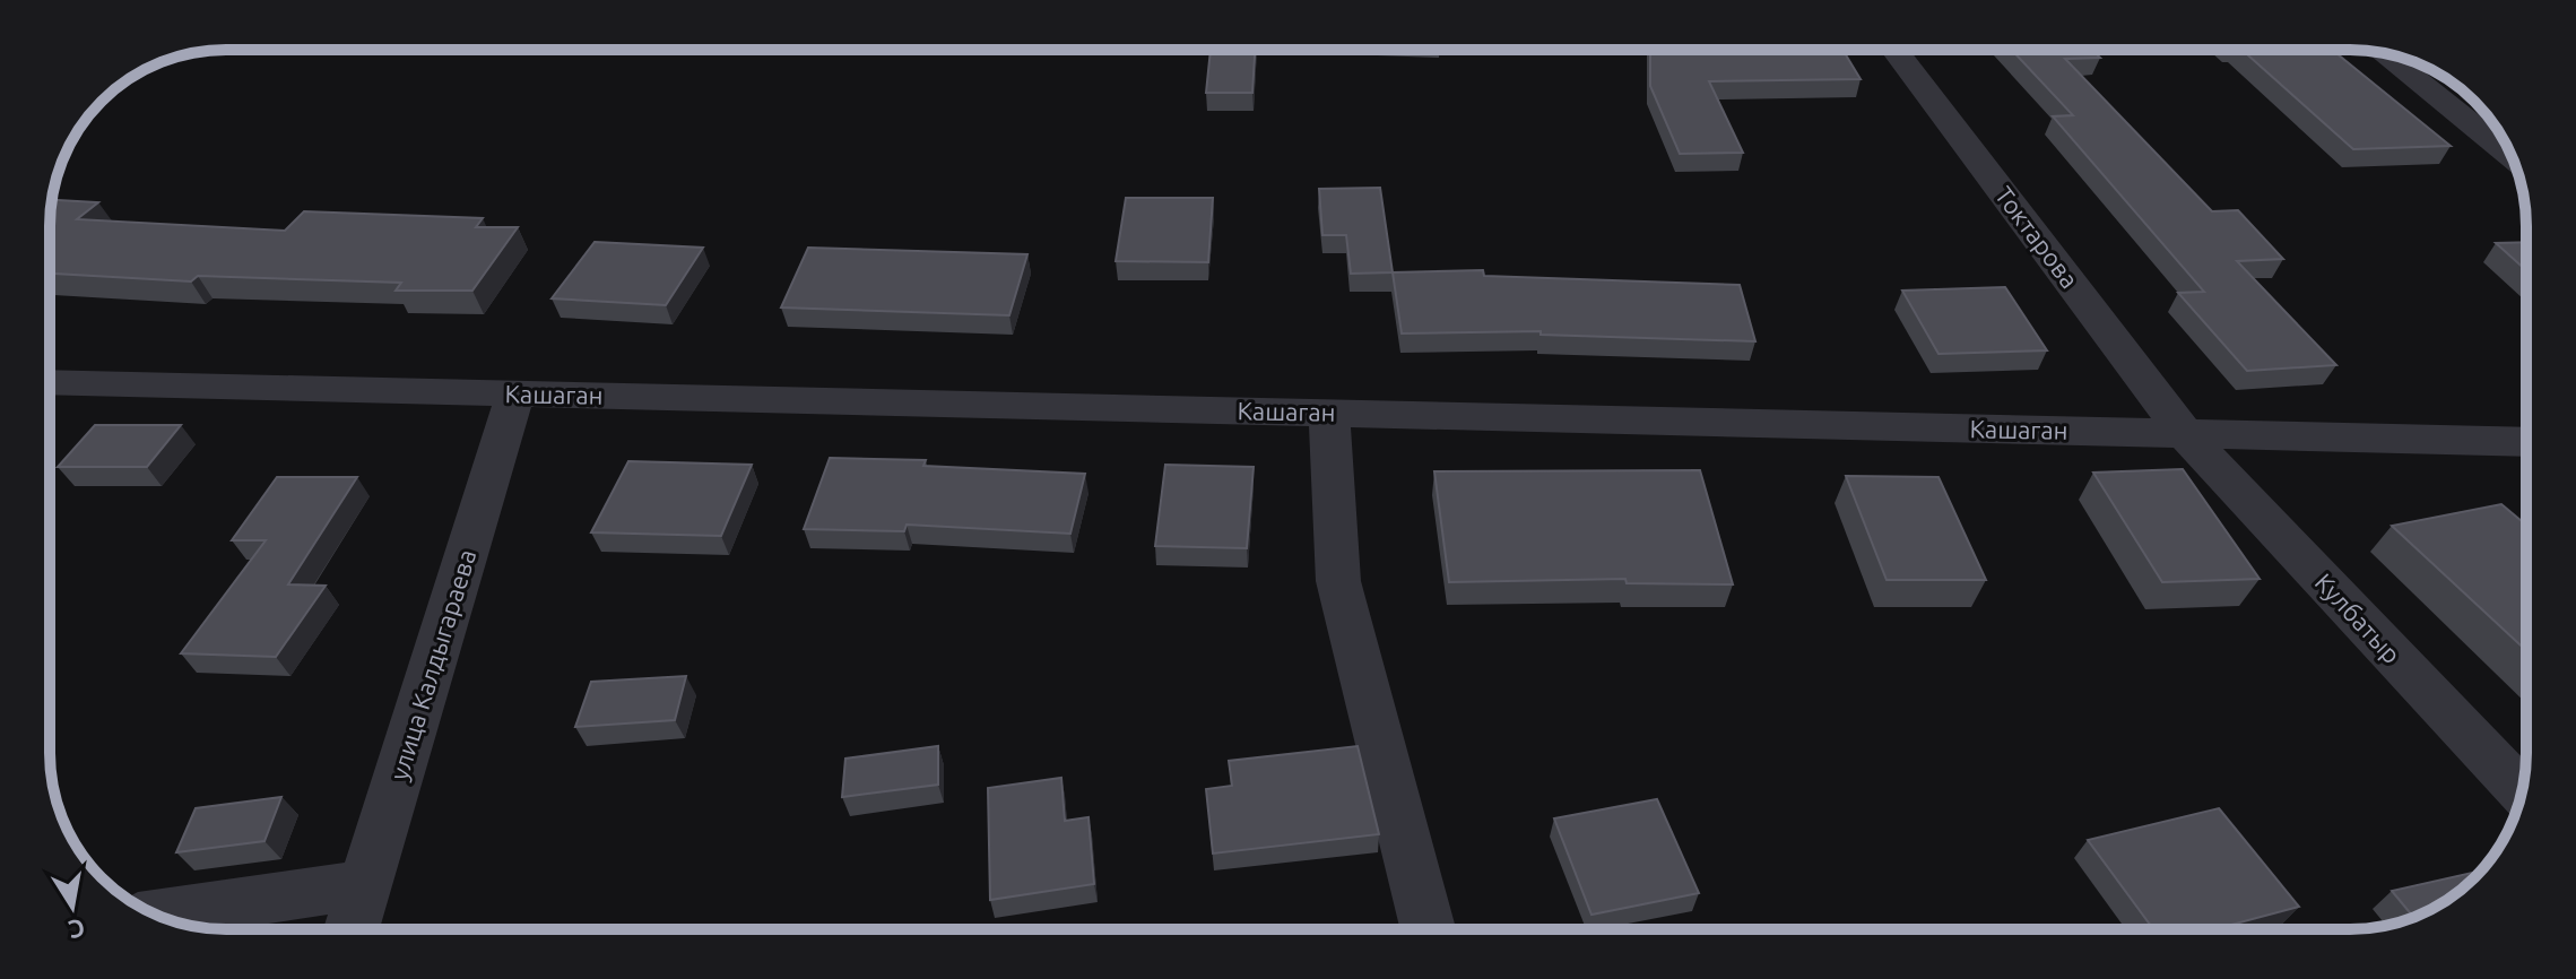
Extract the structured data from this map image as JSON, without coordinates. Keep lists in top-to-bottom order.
{
  "streets": {
    "street": [
      "Токтарова",
      "Кашаган",
      "Кулбатыр",
      "улица Калдыгараева"
    ]
  },
  "crossings": [
    ["Токтарова", "Кашаган"],
    ["Токтарова", "Кулбатыр"],
    ["Кашаган", "Кулбатыр"],
    ["Кашаган", "улица Калдыгараева"]
  ],
  "north": "bottom"
}
